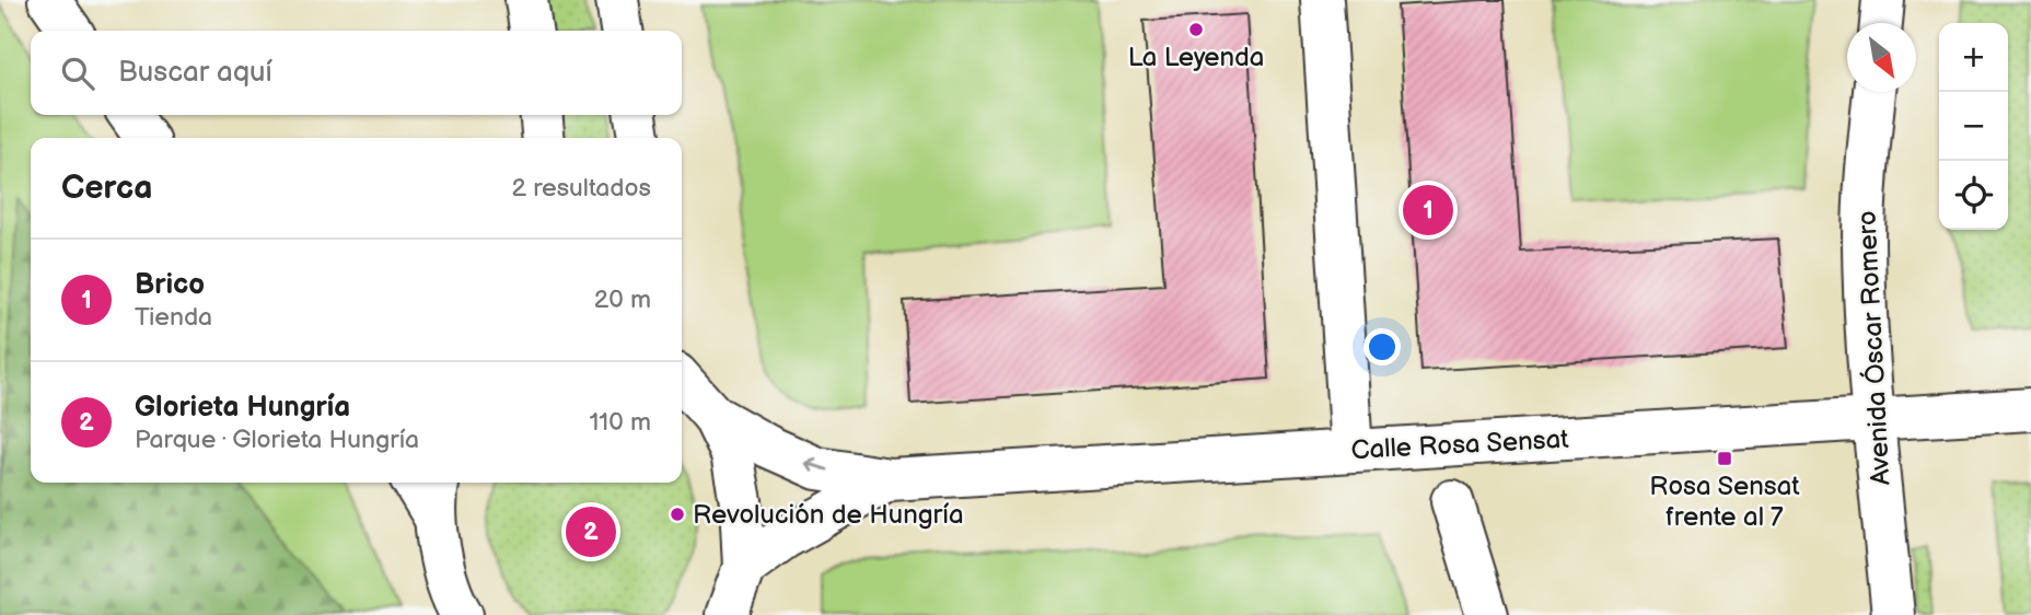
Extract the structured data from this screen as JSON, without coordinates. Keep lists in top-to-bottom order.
{
  "streets": {
    "street": ["Avenida Óscar Romero", "Calle Rosa Sensat"]
  },
  "crossings": [
    ["Avenida Óscar Romero", "Calle Rosa Sensat"]
  ],
  "places": {
    "other": ["La Leyenda", "Revolución de Hungría"],
    "transit": ["Rosa Sensat frente al 7"]
  },
  "north": "bottom right",
  "page": {
    "map_buttons": ["+", "−"],
    "search": "Buscar aquí",
    "heading": ["Cerca", "2 resultados"],
    "pins": ["1", "2"],
    "list": [
      {
        "mark": "1",
        "name": "Brico",
        "note": "Tienda",
        "value": "20 m"
      },
      {
        "mark": "2",
        "name": "Glorieta Hungría",
        "note": "Parque · Glorieta Hungría",
        "value": "110 m"
      }
    ]
  }
}
